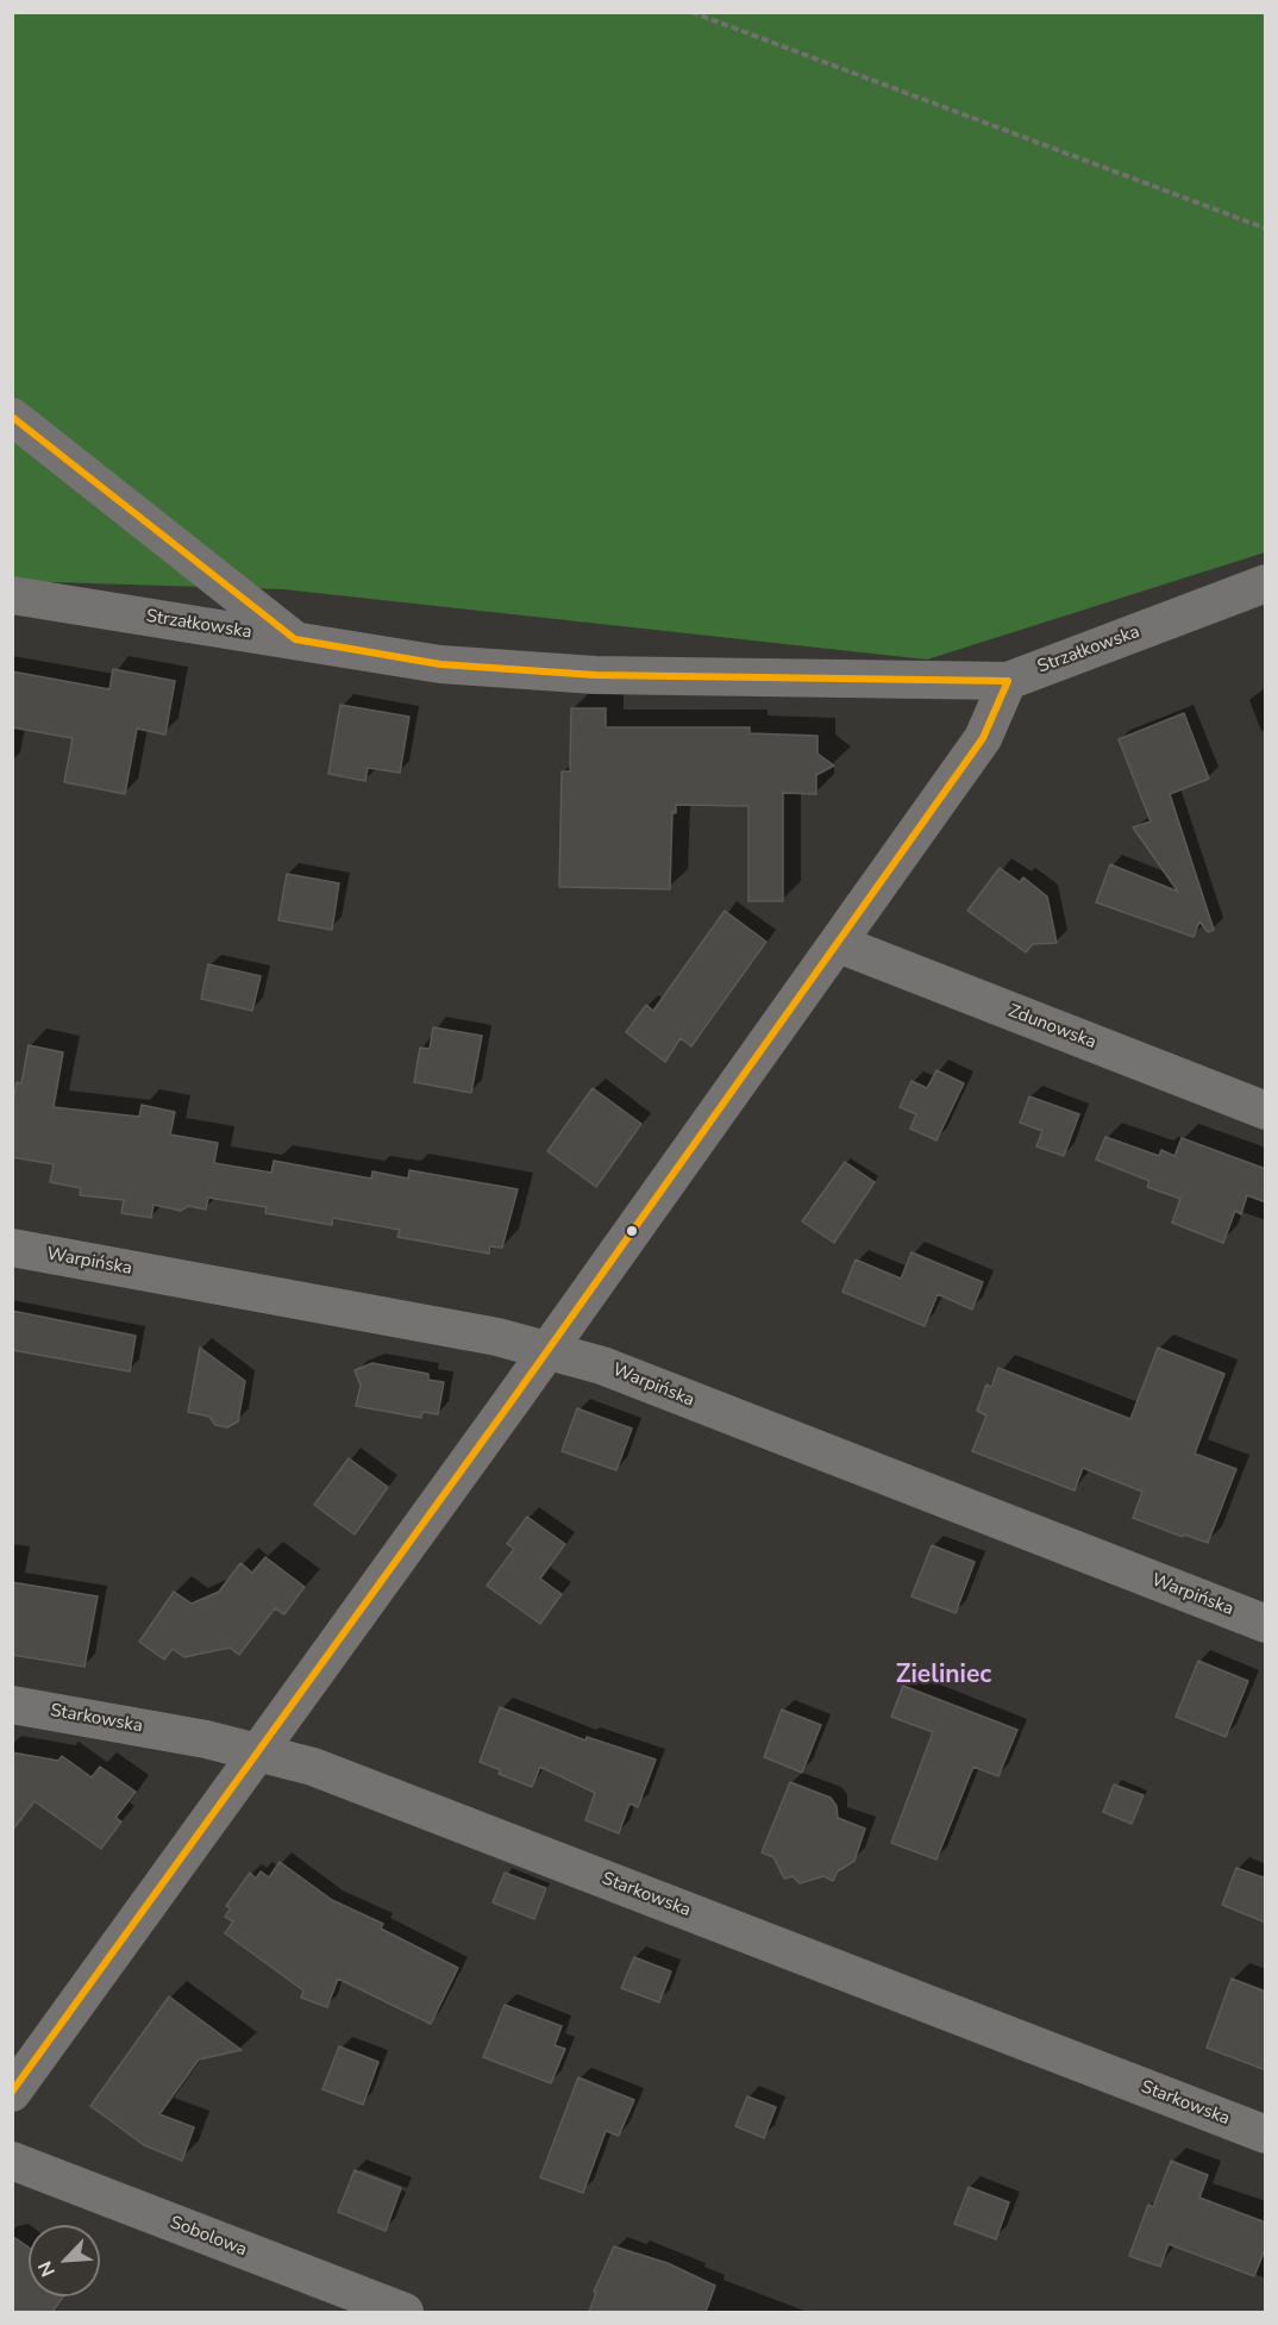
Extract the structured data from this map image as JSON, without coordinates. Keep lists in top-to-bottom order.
{
  "streets": {
    "street": [
      "Strzałkowska",
      "Zdunowska",
      "Warpińska",
      "Starkowska",
      "Sobolowa"
    ]
  },
  "districts": ["Zieliniec"],
  "north": "bottom left"
}
